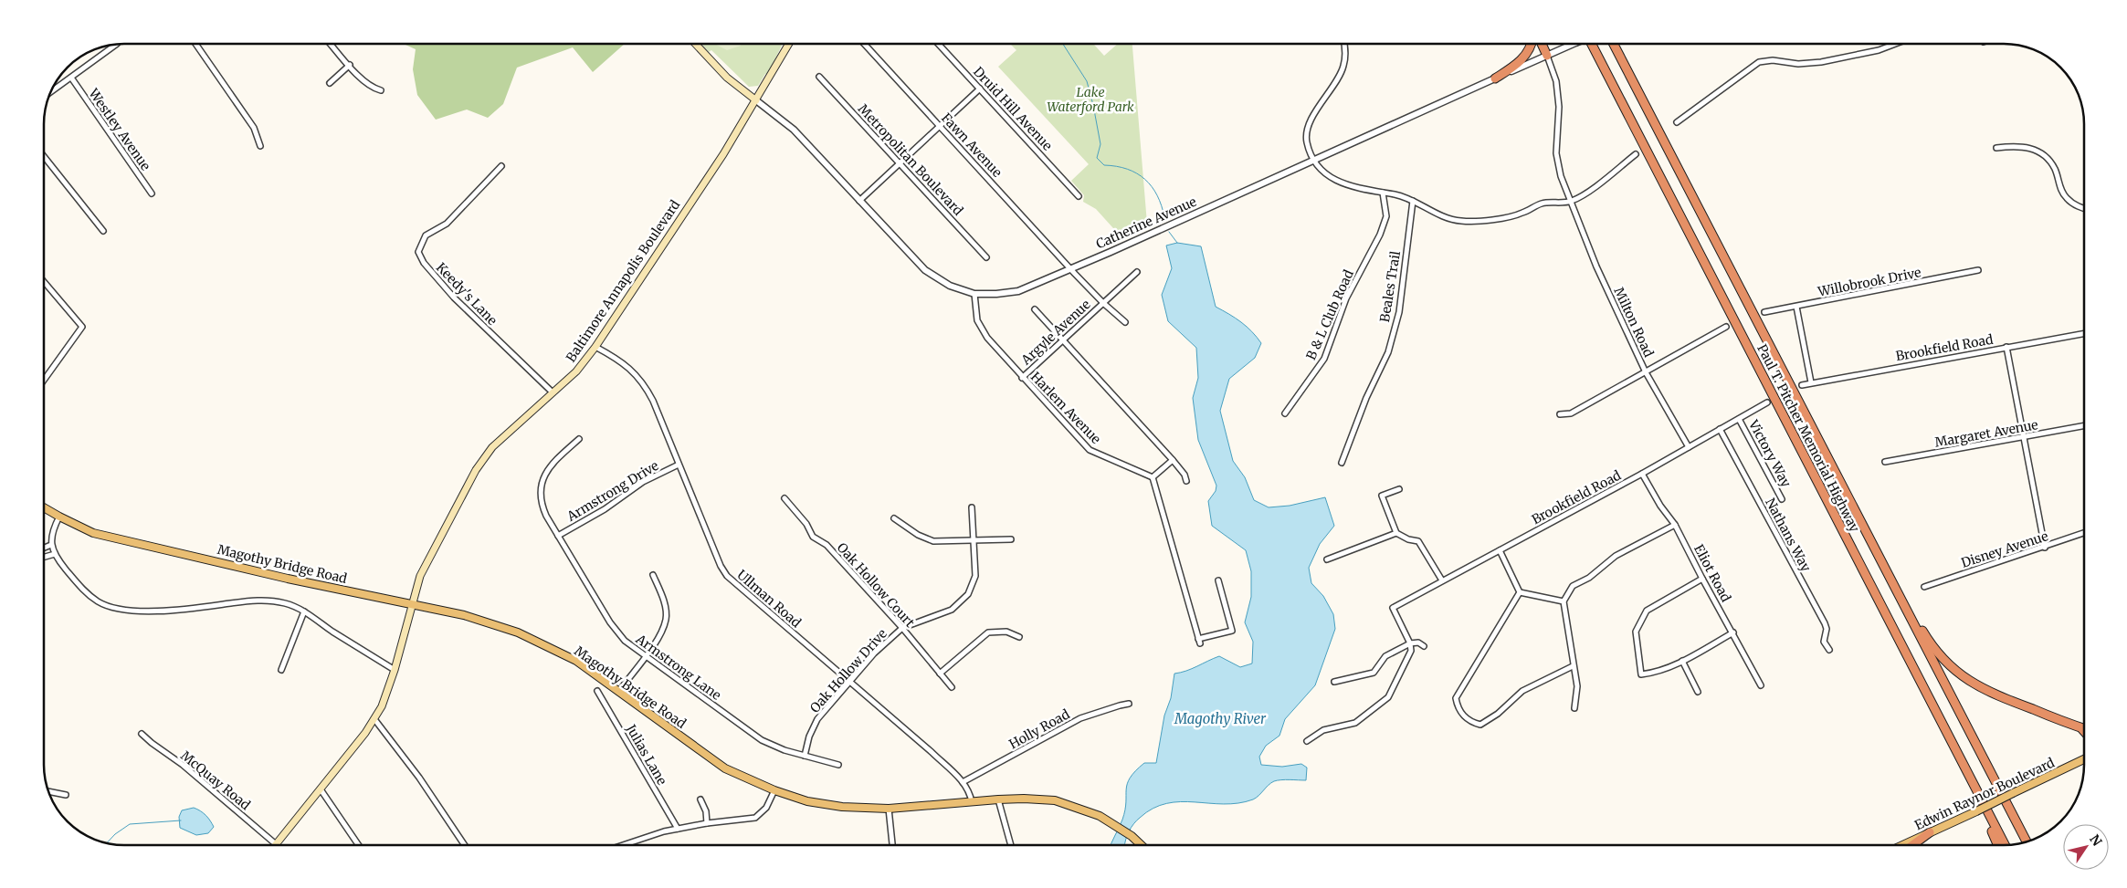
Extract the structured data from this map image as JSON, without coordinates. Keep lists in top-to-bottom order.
{
  "streets": {
    "highway": ["Paul T. Pitcher Memorial Highway"],
    "main road": ["Baltimore Annapolis Boulevard", "Magothy Bridge Road", "Edwin Raynor Boulevard"],
    "street": [
      "Druid Hill Avenue",
      "Westley Avenue",
      "Fawn Avenue",
      "Metropolitan Boulevard",
      "Catherine Avenue",
      "Willobrook Drive",
      "Beales Trail",
      "Keedy's Lane",
      "B & L Club Road",
      "Milton Road",
      "Argyle Avenue",
      "Brookfield Road",
      "Harlem Avenue",
      "Margaret Avenue",
      "Victory Way",
      "Armstrong Drive",
      "Nathans Way",
      "Disney Avenue",
      "Eliot Road",
      "Oak Hollow Court",
      "Ullman Road",
      "Armstrong Lane",
      "Oak Hollow Drive",
      "Holly Road",
      "Julias Lane",
      "McQuay Road"
    ]
  },
  "crossings": [
    ["Fawn Avenue", "Catherine Avenue"],
    ["Fawn Avenue", "Argyle Avenue"],
    ["Catherine Avenue", "Baltimore Annapolis Boulevard"],
    ["Catherine Avenue", "Milton Road"],
    ["Catherine Avenue", "Argyle Avenue"],
    ["Catherine Avenue", "Harlem Avenue"],
    ["Baltimore Annapolis Boulevard", "Keedy's Lane"],
    ["Baltimore Annapolis Boulevard", "Magothy Bridge Road"],
    ["Baltimore Annapolis Boulevard", "Ullman Road"],
    ["Baltimore Annapolis Boulevard", "McQuay Road"],
    ["Milton Road", "Brookfield Road"],
    ["Argyle Avenue", "Harlem Avenue"],
    ["Brookfield Road", "Victory Way"],
    ["Brookfield Road", "Nathans Way"],
    ["Brookfield Road", "Eliot Road"],
    ["Armstrong Drive", "Ullman Road"],
    ["Armstrong Drive", "Armstrong Lane"],
    ["Magothy Bridge Road", "Ullman Road"],
    ["Oak Hollow Court", "Oak Hollow Drive"],
    ["Ullman Road", "Oak Hollow Drive"],
    ["Ullman Road", "Holly Road"],
    ["Armstrong Lane", "Oak Hollow Drive"]
  ],
  "water": ["Magothy River"],
  "parks": ["Lake Waterford Park"],
  "north": "top right"
}
